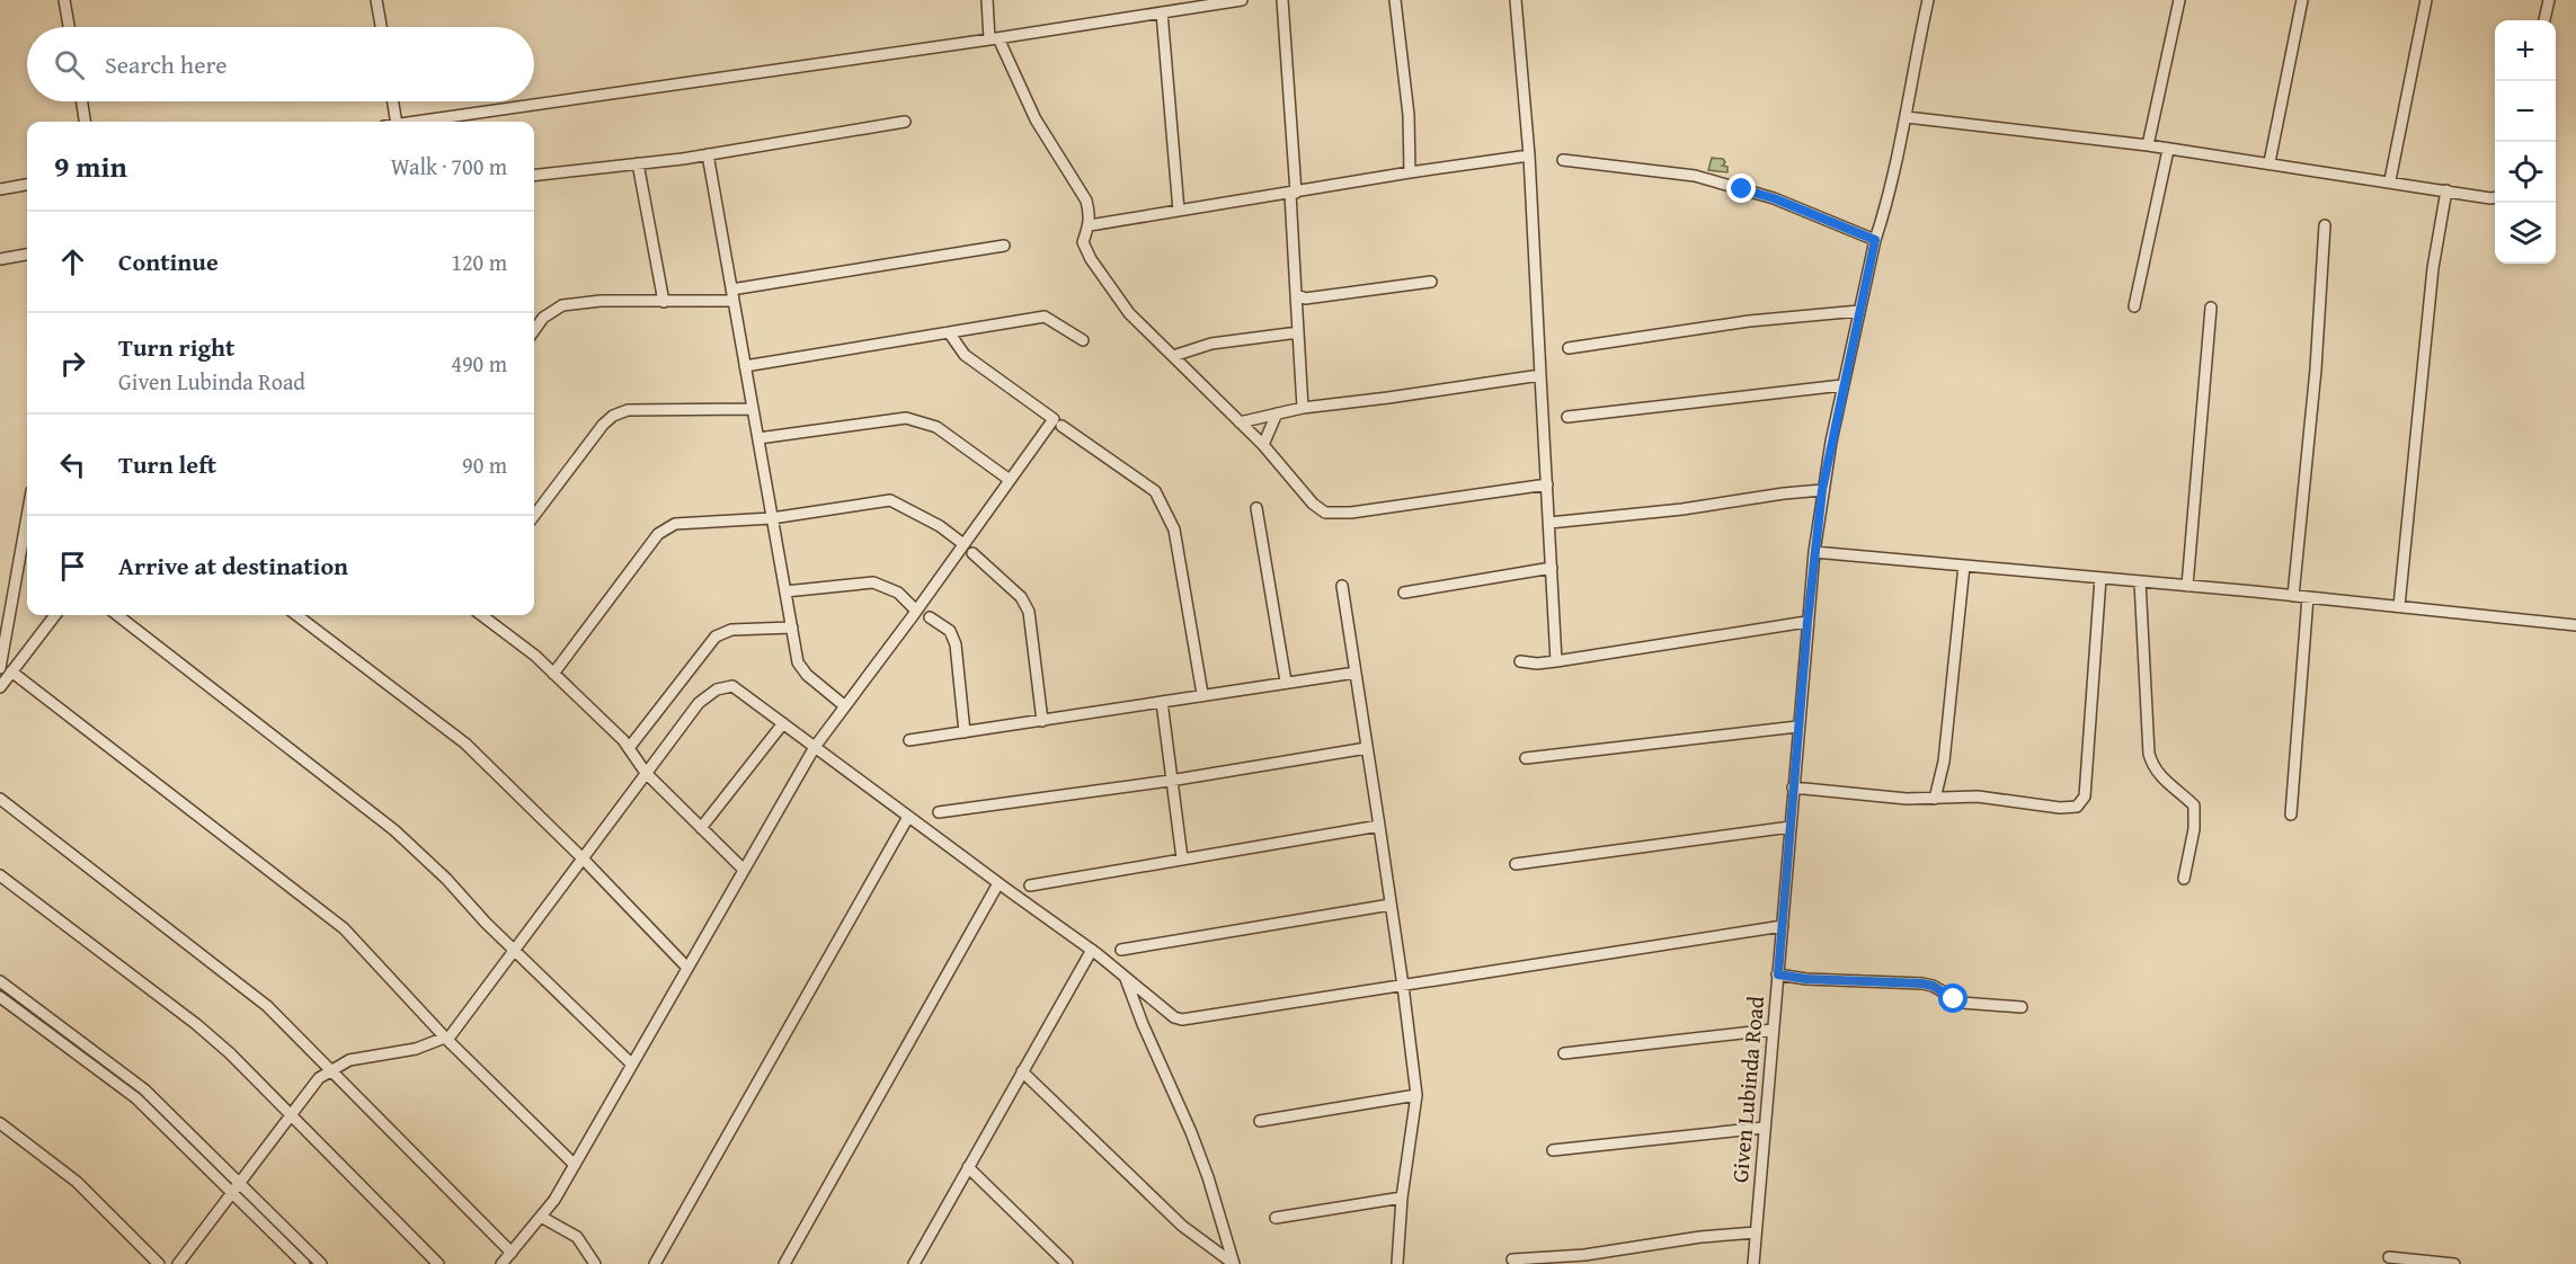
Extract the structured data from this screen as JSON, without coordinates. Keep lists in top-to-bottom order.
{
  "streets": {
    "street": ["Given Lubinda Road"]
  },
  "page": {
    "map_buttons": ["+", "−"],
    "search": "Search here",
    "heading": ["9 min", "Walk · 700 m"],
    "list": [
      ["Continue", "120 m"],
      ["Turn right", "Given Lubinda Road", "490 m"],
      ["Turn left", "90 m"],
      "Arrive at destination"
    ]
  }
}
